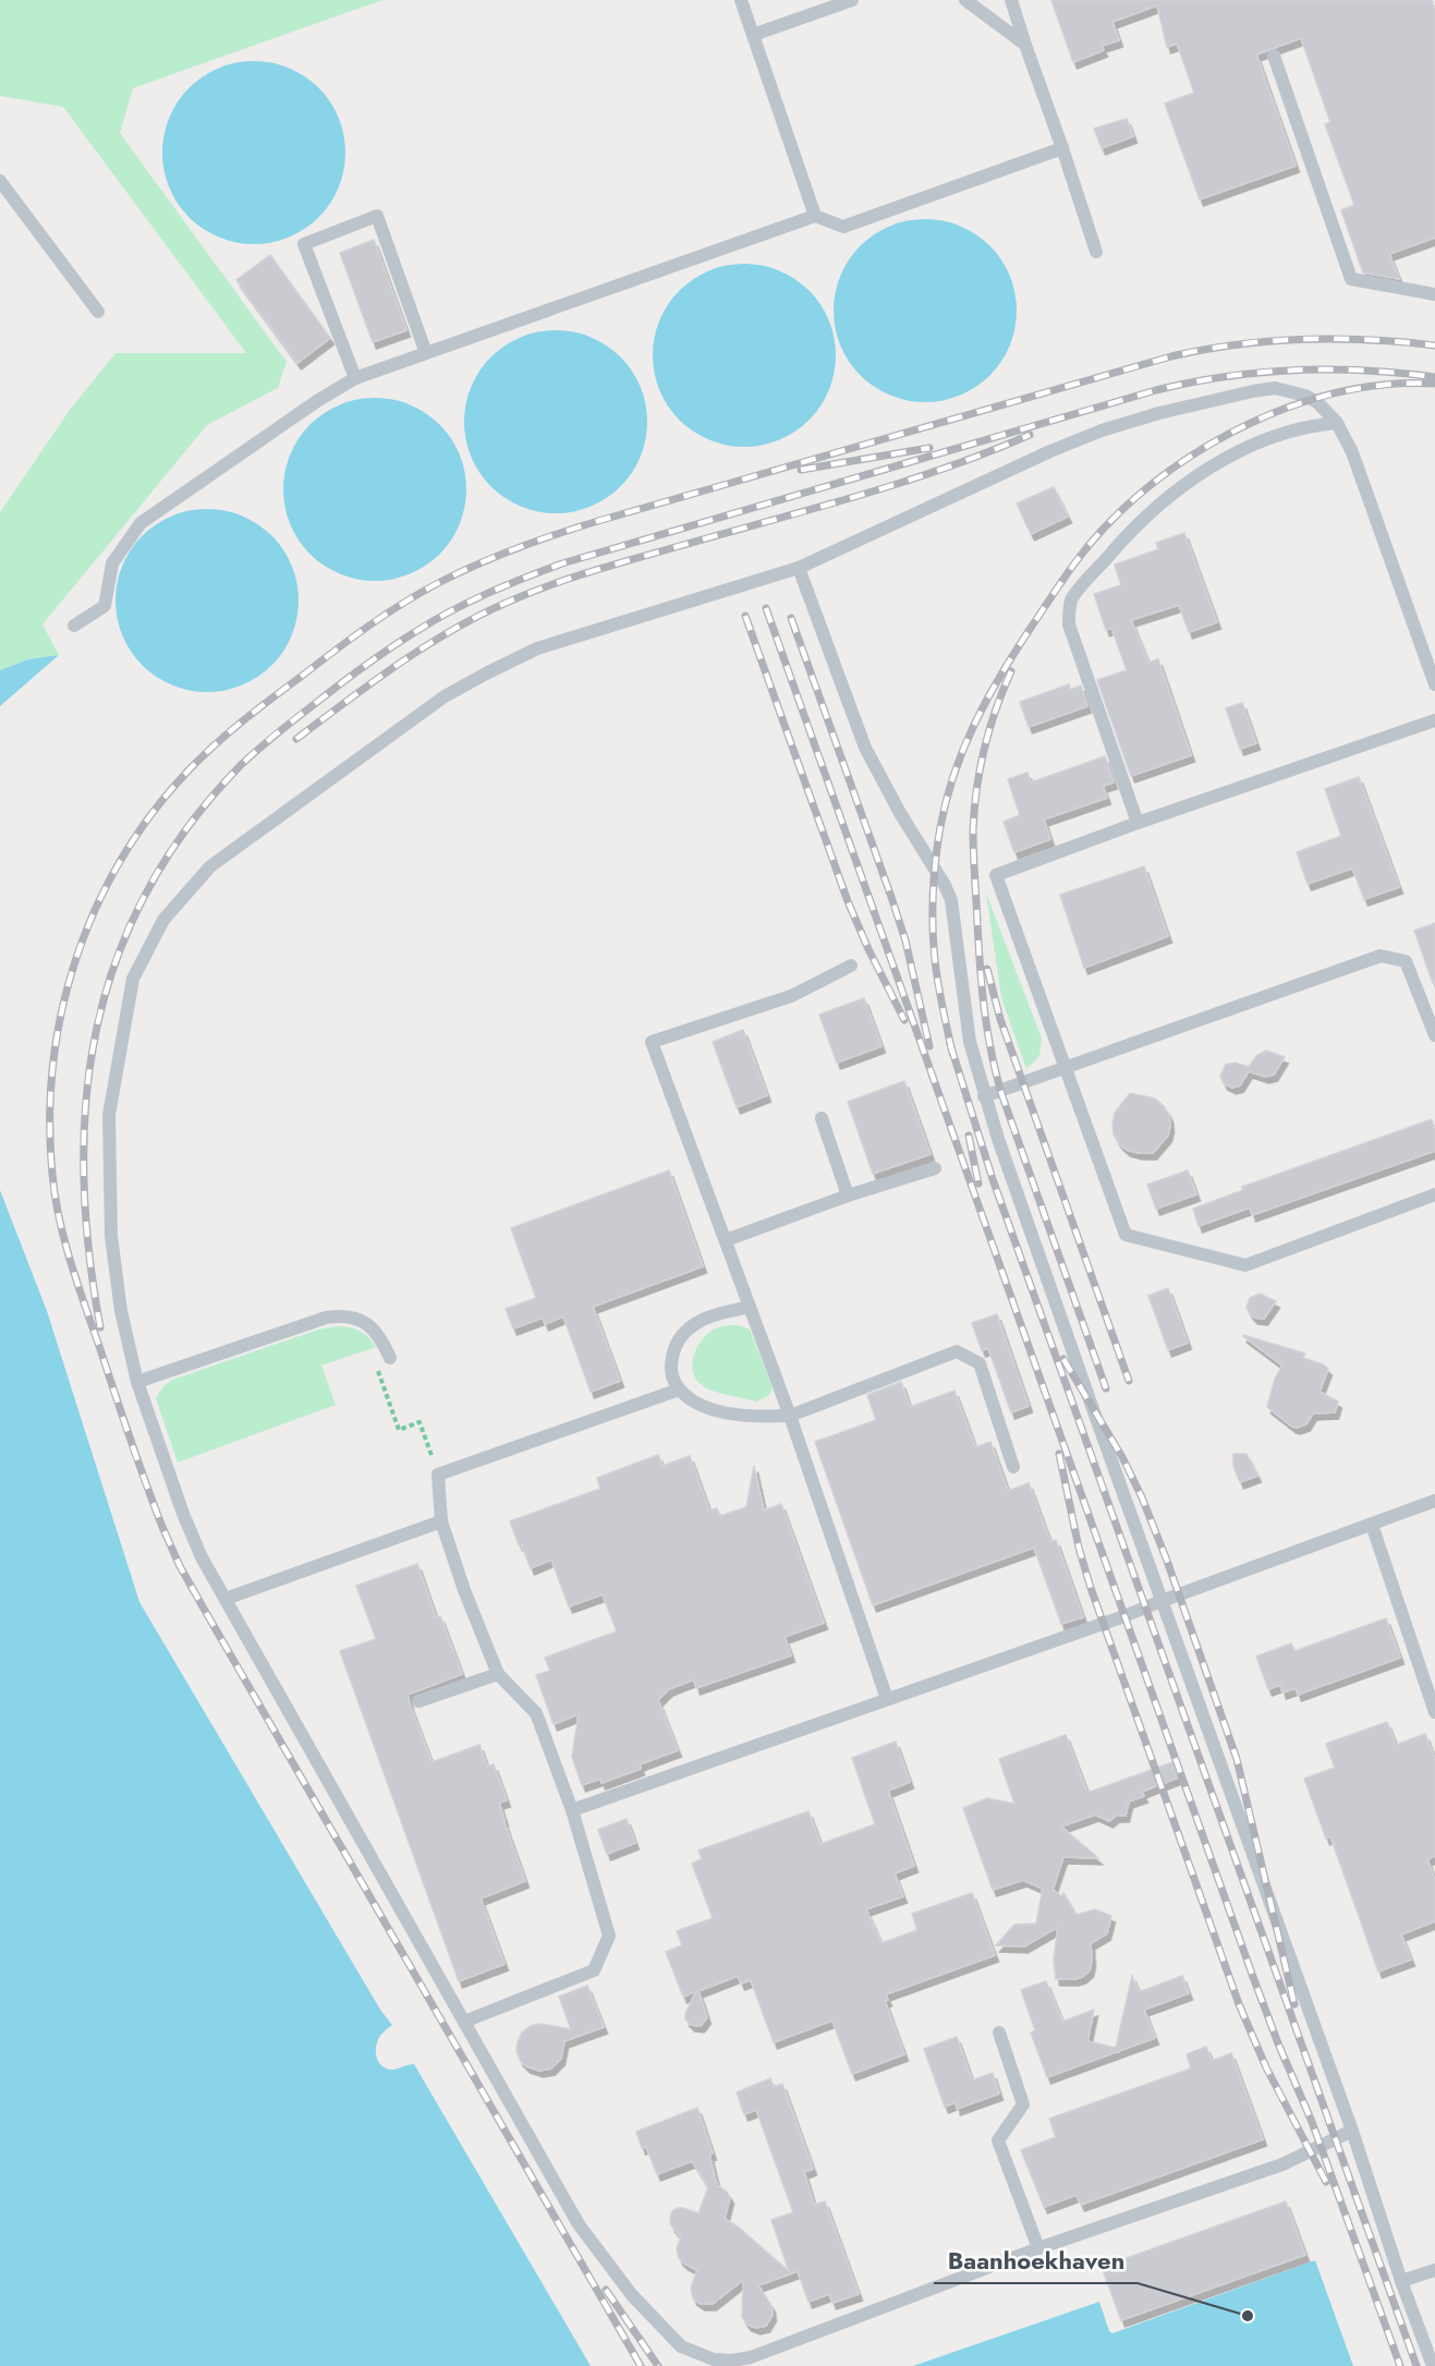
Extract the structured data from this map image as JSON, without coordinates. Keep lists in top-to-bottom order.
{
  "places": ["Baanhoekhaven"]
}
